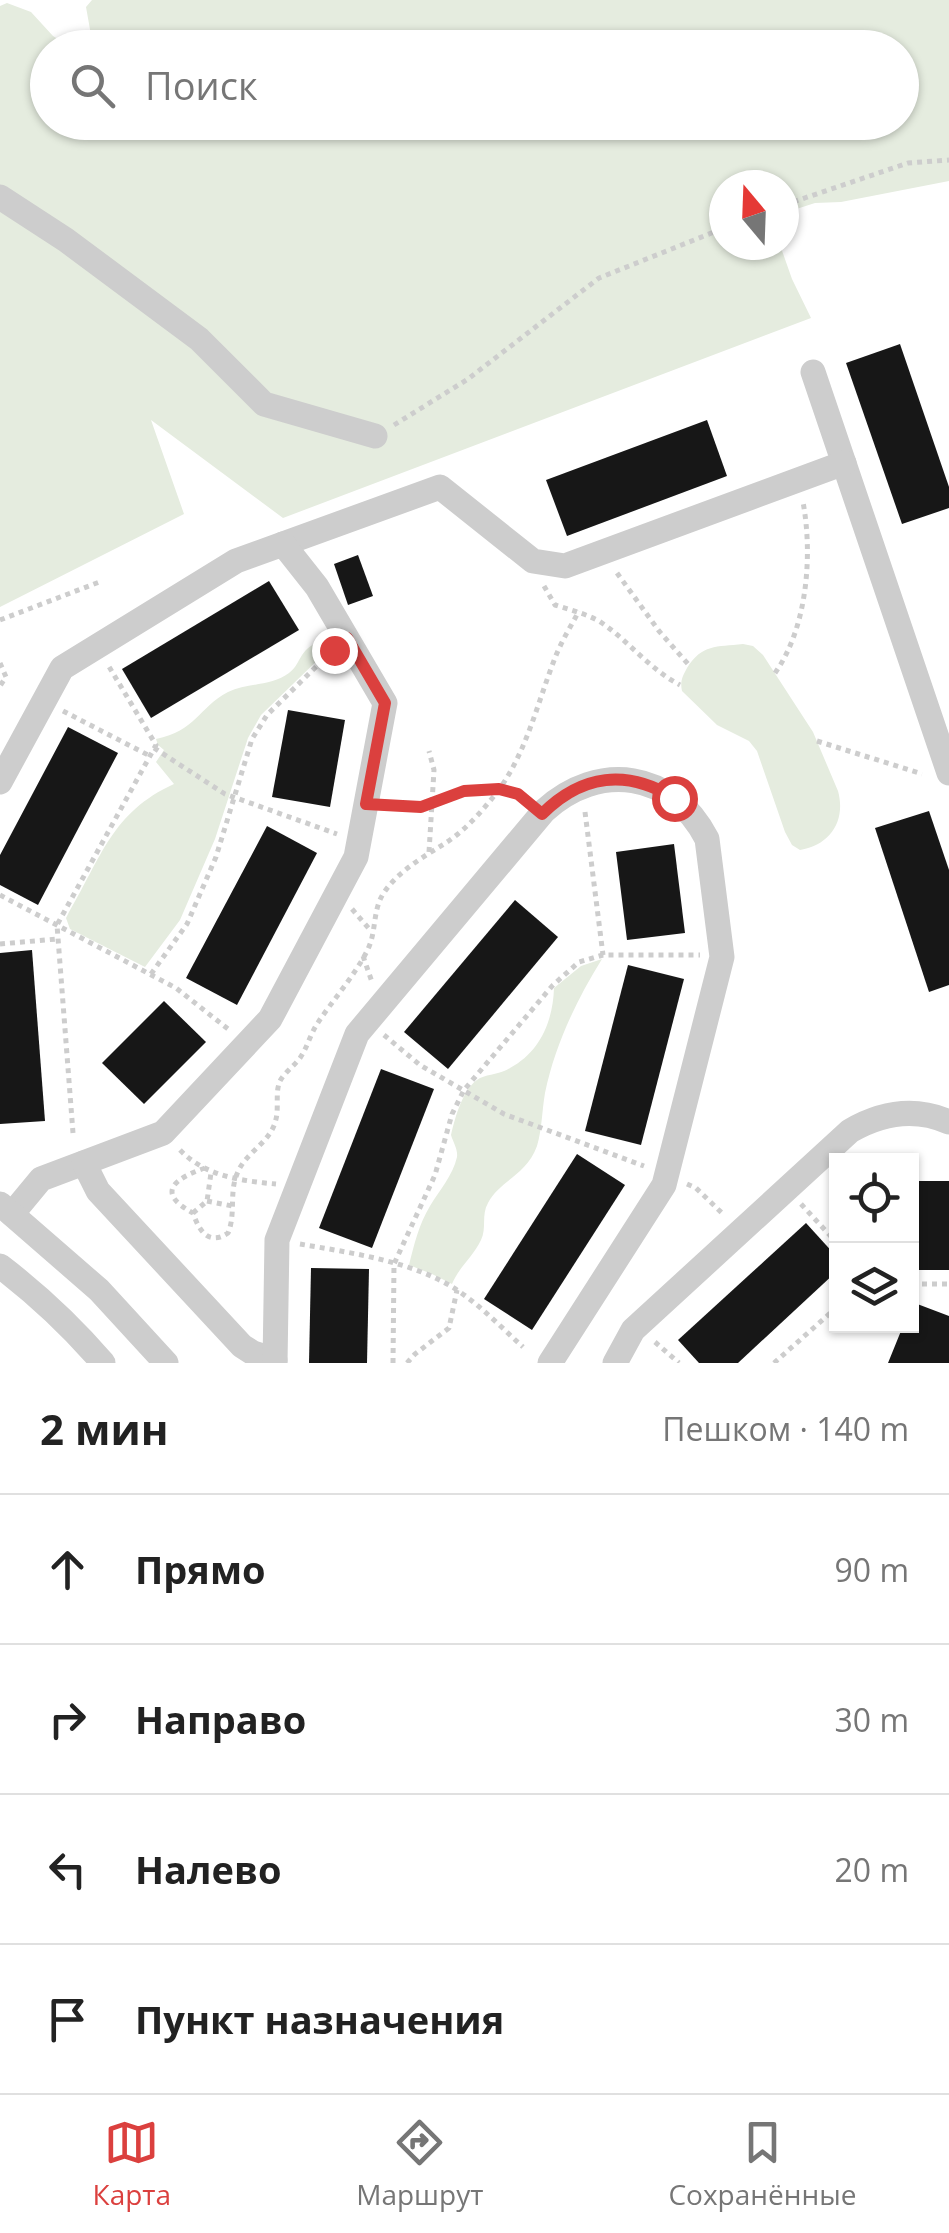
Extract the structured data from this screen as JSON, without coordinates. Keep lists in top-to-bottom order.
{
  "north": "top",
  "page": {
    "search": "Поиск",
    "heading": ["2 мин", "Пешком · 140 m"],
    "list": [
      ["Прямо", "90 m"],
      ["Направо", "30 m"],
      ["Налево", "20 m"],
      "Пункт назначения"
    ],
    "nav": ["Карта", "Маршрут", "Сохранённые"]
  }
}
